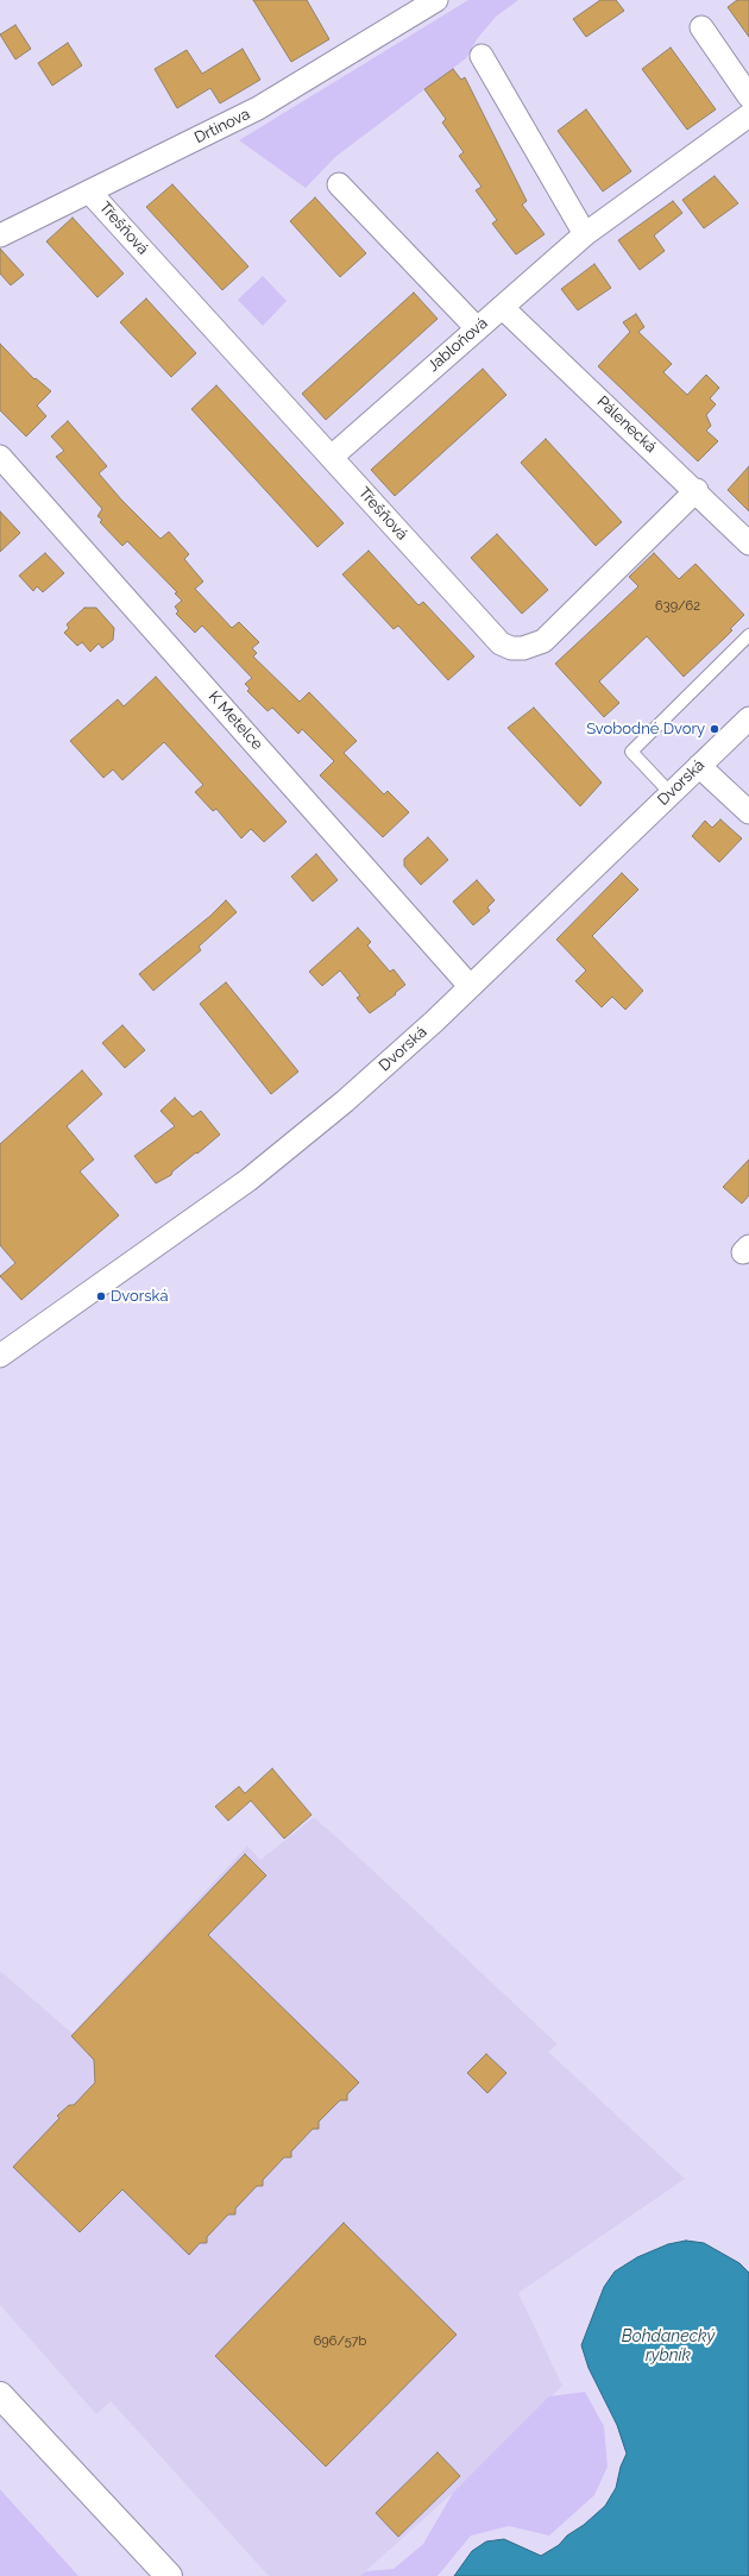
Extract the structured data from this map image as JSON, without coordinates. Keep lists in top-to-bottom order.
{
  "streets": {
    "street": [
      "Drtinova",
      "Třešňová",
      "Jabloňová",
      "Pálenecká",
      "K Metelce",
      "Dvorská"
    ]
  },
  "crossings": [
    ["Drtinova", "Třešňová"],
    ["Třešňová", "Jabloňová"],
    ["Třešňová", "Pálenecká"],
    ["Jabloňová", "Pálenecká"],
    ["K Metelce", "Dvorská"]
  ],
  "water": ["Bohdanecký rybník"],
  "places": ["Svobodné Dvory", "Dvorská"],
  "house_numbers": ["639/62", "696/57b"]
}
